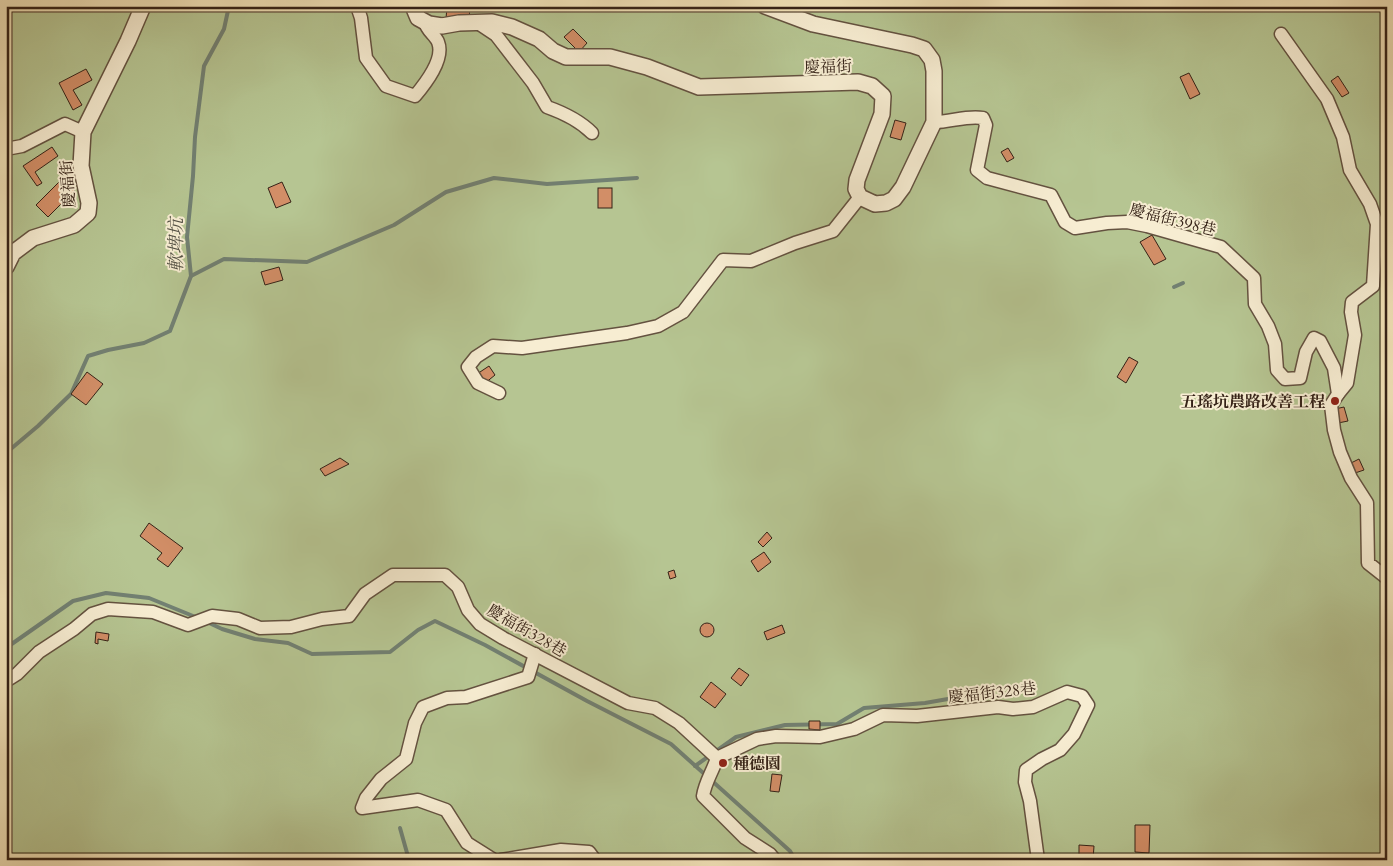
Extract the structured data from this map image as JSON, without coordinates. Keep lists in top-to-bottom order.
{
  "streets": {
    "street": ["慶福街", "慶福街398巷", "慶福街328巷"]
  },
  "crossings": [
    ["慶福街", "慶福街398巷"]
  ],
  "water": ["軟埤坑"],
  "places": ["五瑤坑農路改善工程", "種德園"]
}
